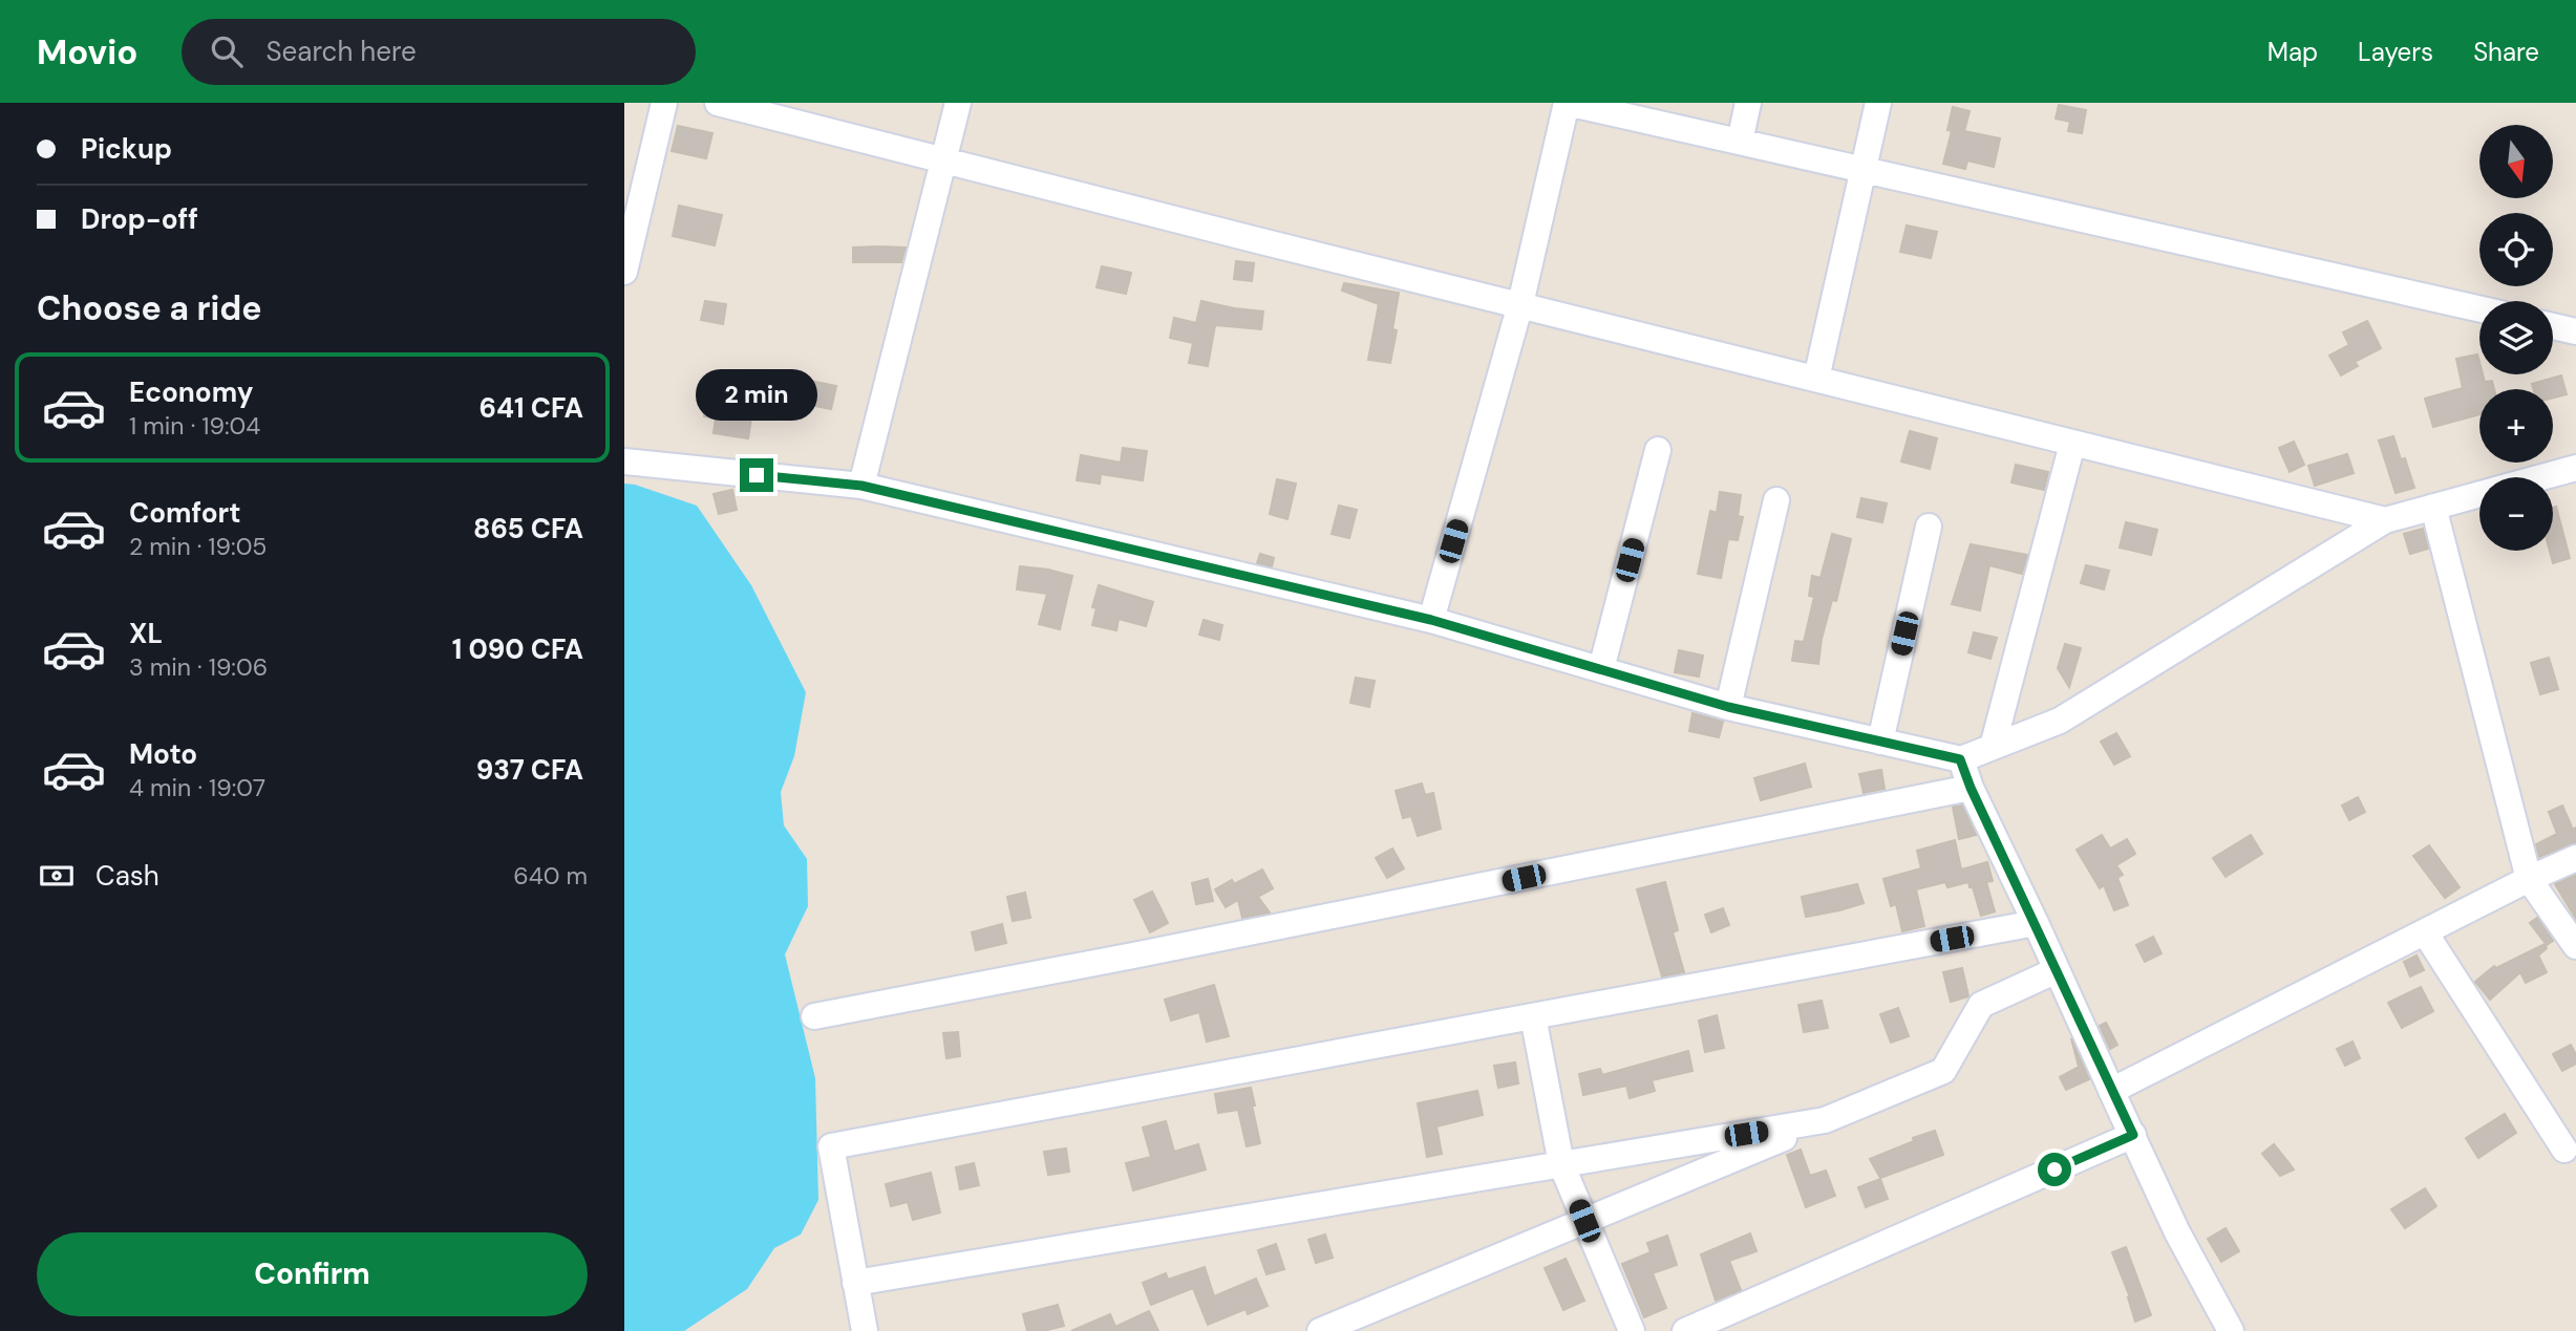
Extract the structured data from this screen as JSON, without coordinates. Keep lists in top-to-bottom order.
{
  "north": "bottom",
  "page": {
    "header": "Movio",
    "search": "Search here",
    "nav": ["Map", "Layers", "Share"],
    "banner": ["Pickup", "Drop-off"],
    "map_buttons": ["+", "−"],
    "heading": "Choose a ride",
    "list": [
      {
        "name": "Economy",
        "note": "1 min · 19:04",
        "value": "641 CFA"
      },
      {
        "name": "Comfort",
        "note": "2 min · 19:05",
        "value": "865 CFA"
      },
      {
        "name": "XL",
        "note": "3 min · 19:06",
        "value": "1 090 CFA"
      },
      {
        "name": "Moto",
        "note": "4 min · 19:07",
        "value": "937 CFA"
      }
    ],
    "bubble": "2 min",
    "pay": ["Cash", "640 m"],
    "buttons": "Confirm"
  }
}
